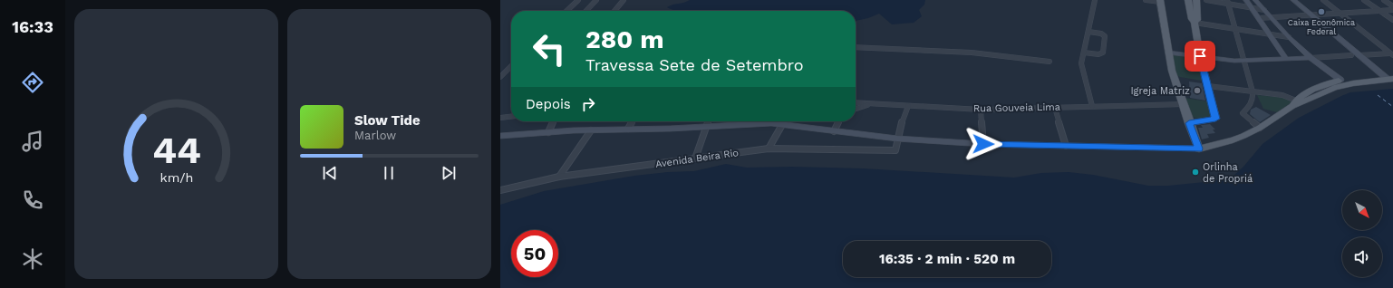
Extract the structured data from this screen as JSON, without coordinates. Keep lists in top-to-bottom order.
{
  "streets": {
    "street": ["Rua Gouveia Lima", "Avenida Beira Rio"]
  },
  "places": ["Caixa Econômica Federal", "Igreja Matriz", "Orlinha de Propriá"],
  "north": "bottom right",
  "page": {
    "tabs": "16:33",
    "turn": ["280 m", "Travessa Sete de Setembro"],
    "then": "Depois",
    "song": ["Slow Tide", "Marlow"],
    "limit": "50",
    "trip": "16:35 · 2 min · 520 m",
    "gauge": ["44", "km/h"]
  }
}
